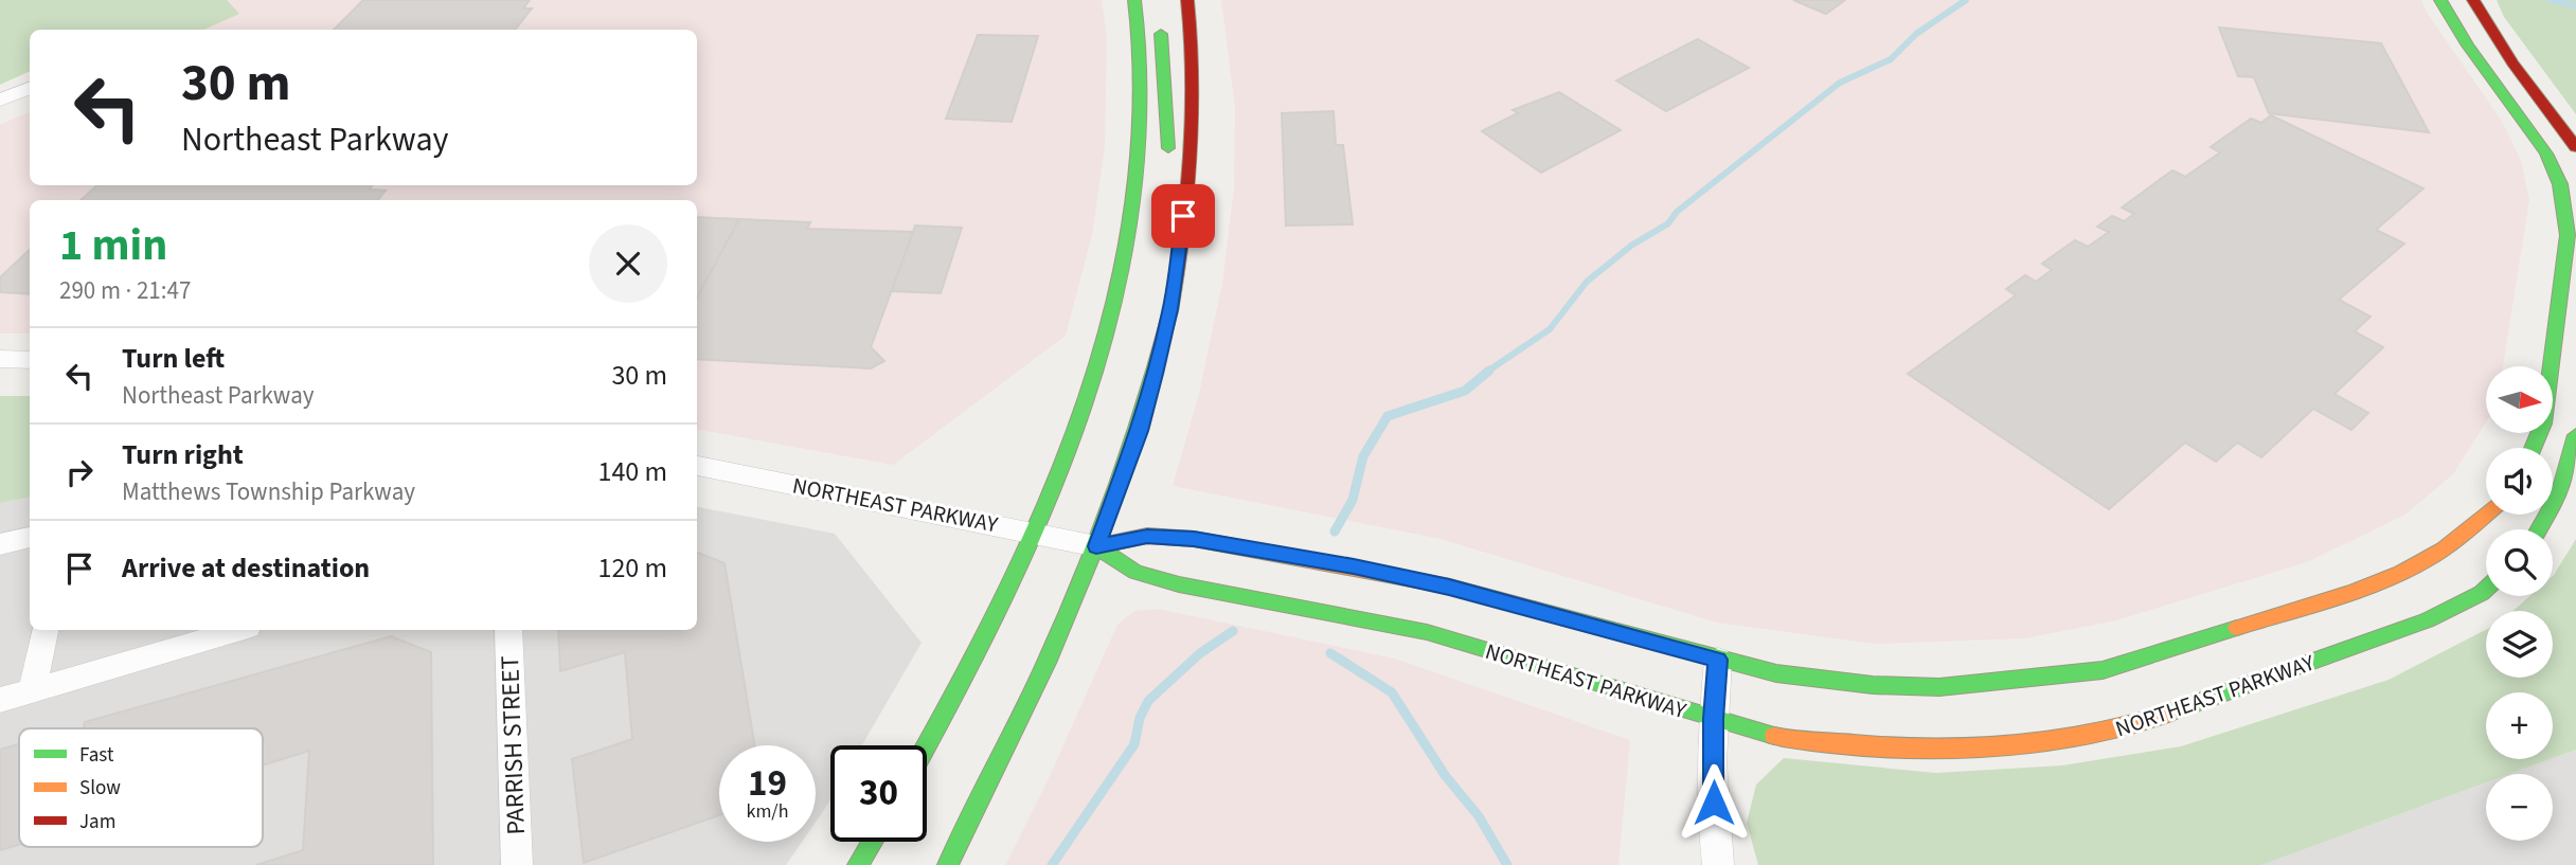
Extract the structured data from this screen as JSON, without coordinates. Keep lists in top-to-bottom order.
{
  "streets": {
    "street": ["NORTHEAST PARKWAY", "PARRISH STREET"]
  },
  "legend": ["Fast", "Slow", "Jam"],
  "north": "right",
  "page": {
    "turn": ["30 m", "Northeast Parkway"],
    "heading": ["1 min", "290 m · 21:47"],
    "list": [
      {
        "name": "Turn left",
        "note": "Northeast Parkway",
        "value": "30 m"
      },
      {
        "name": "Turn right",
        "note": "Matthews Township Parkway",
        "value": "140 m"
      },
      {
        "name": "Arrive at destination",
        "value": "120 m"
      }
    ],
    "map_buttons": ["+", "−"],
    "speed": "19 km/h",
    "limit": "30"
  }
}
